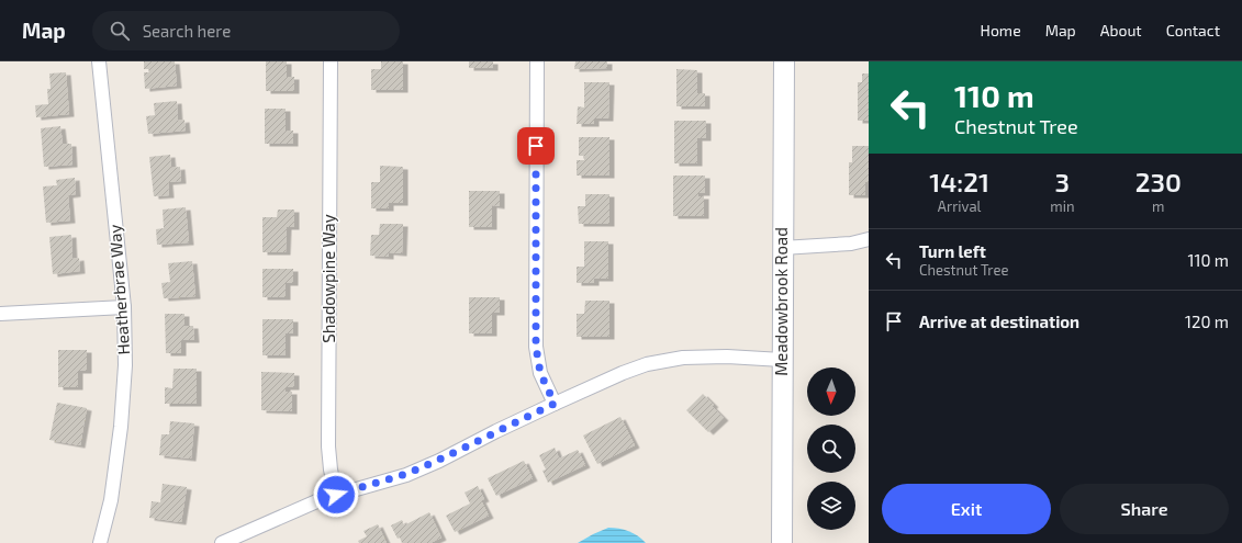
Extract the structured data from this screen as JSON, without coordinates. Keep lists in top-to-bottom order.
{
  "streets": {
    "street": ["Shadowpine Way", "Heatherbrae Way", "Meadowbrook Road"]
  },
  "north": "bottom",
  "page": {
    "header": "Map",
    "search": "Search here",
    "nav": [
      "Home",
      "Map",
      "About",
      "Contact"
    ],
    "turn": ["110 m", "Chestnut Tree"],
    "eta": [
      "14:21",
      "Arrival",
      "3",
      "min",
      "230",
      "m"
    ],
    "list": [
      {
        "name": "Turn left",
        "note": "Chestnut Tree",
        "value": "110 m"
      },
      {
        "name": "Arrive at destination",
        "value": "120 m"
      }
    ],
    "buttons": ["Exit", "Share"]
  }
}
